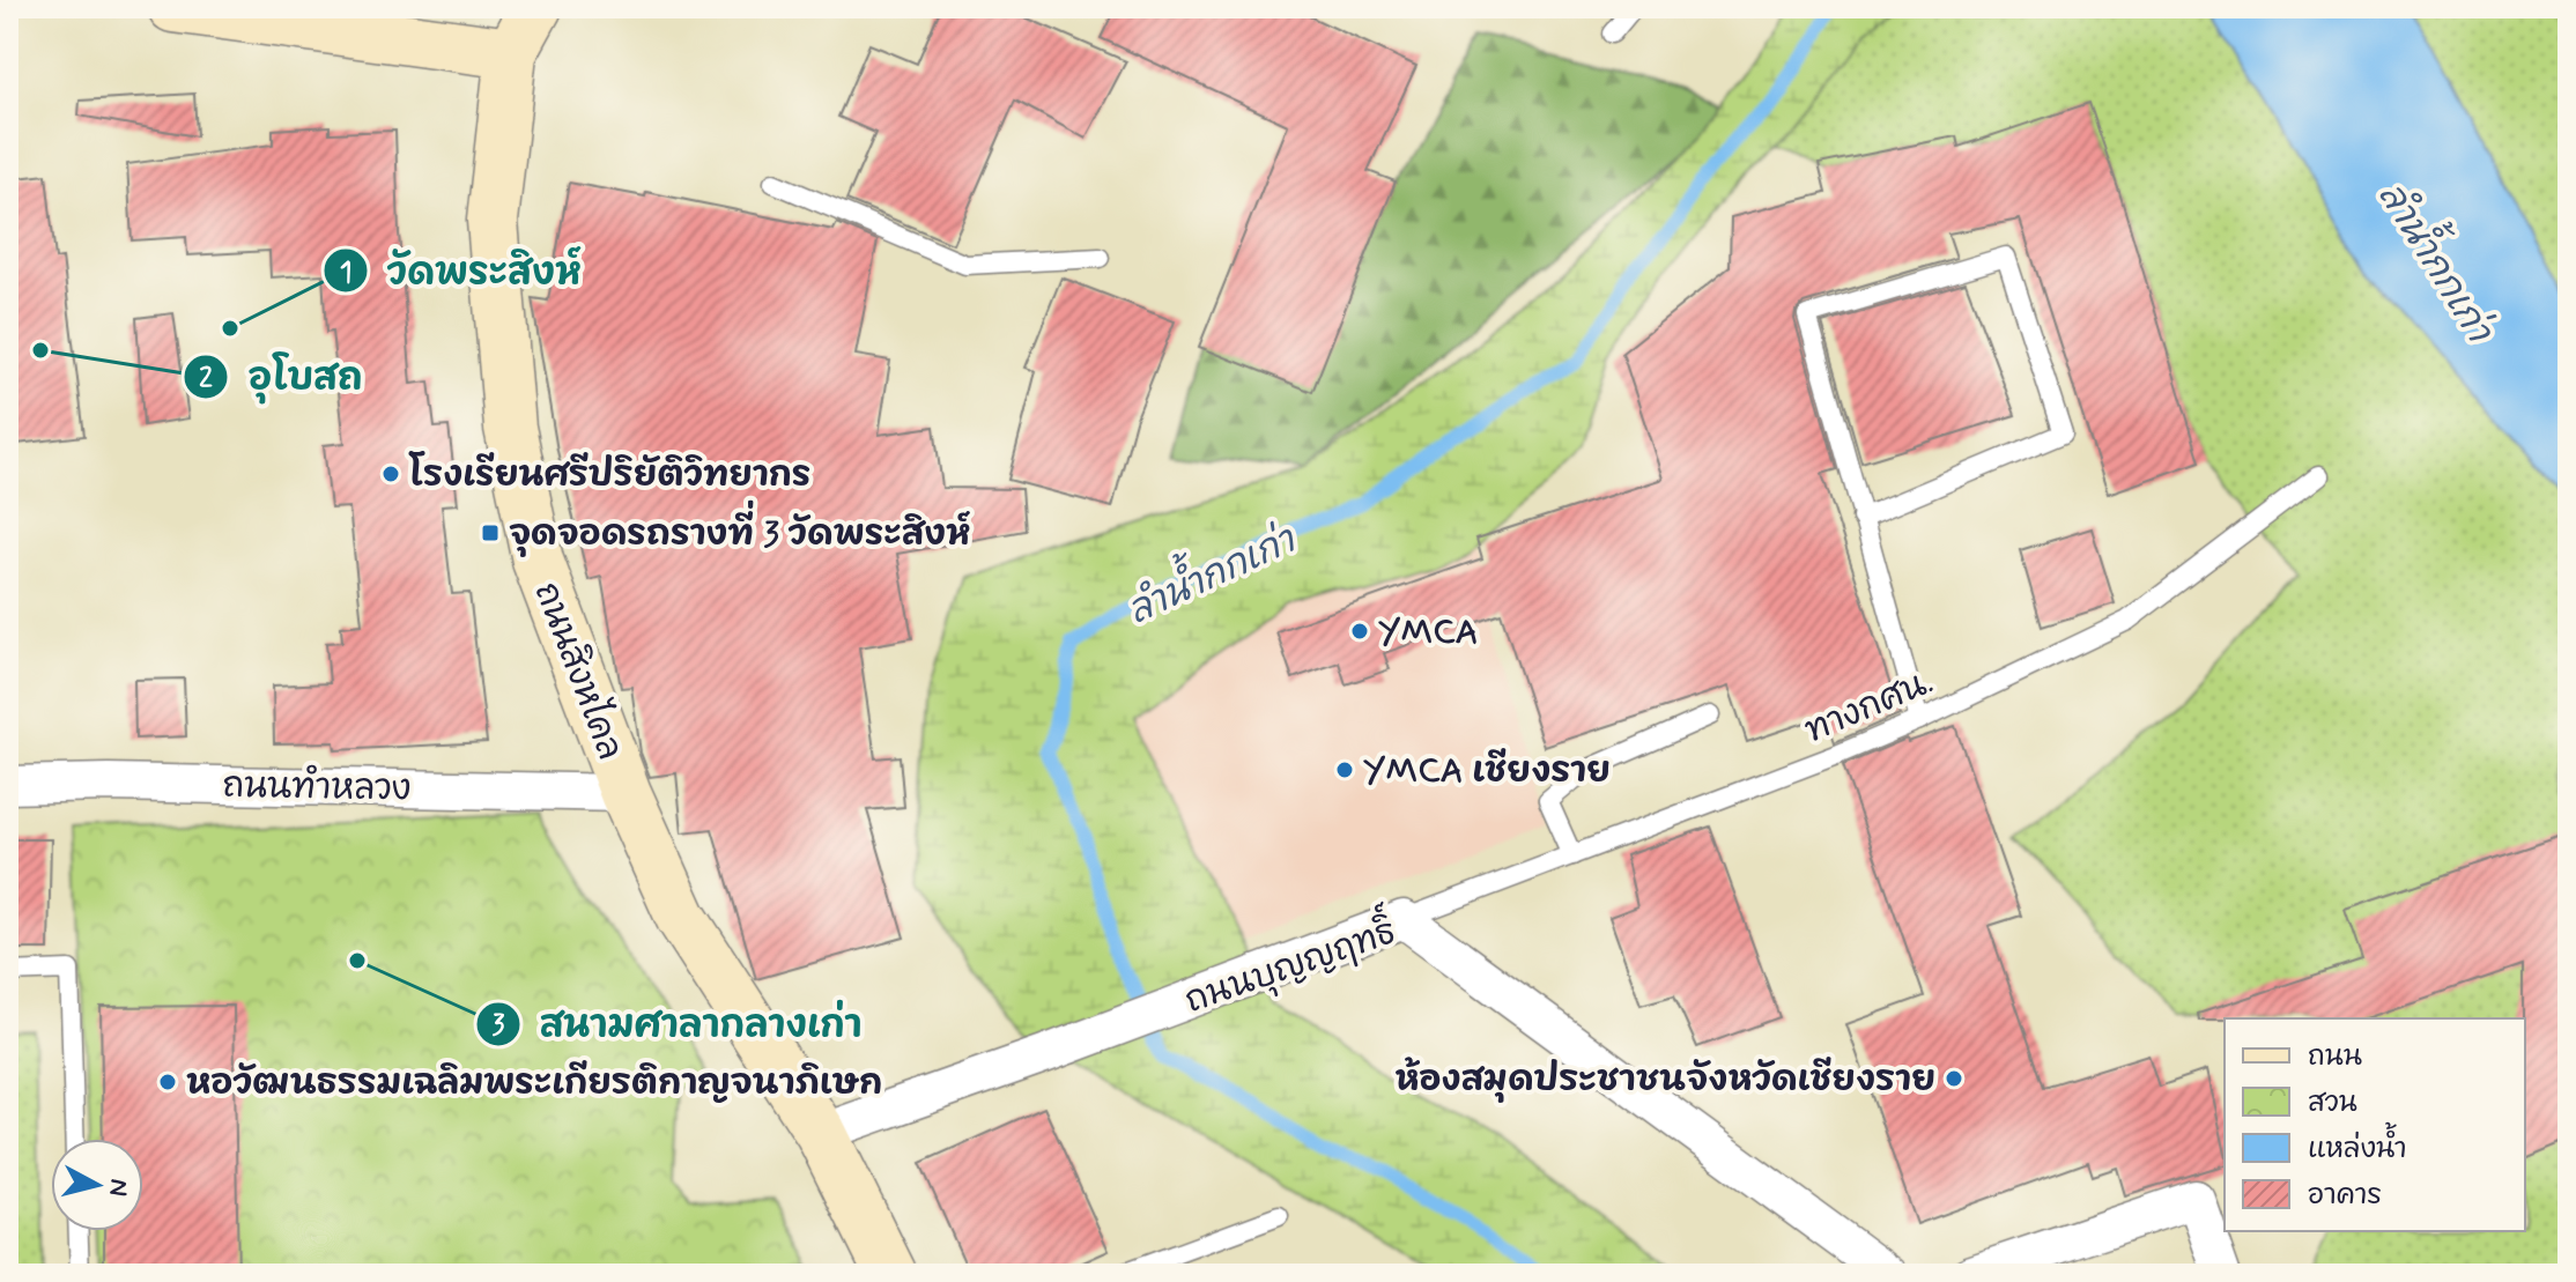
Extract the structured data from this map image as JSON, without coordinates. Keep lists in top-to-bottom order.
{
  "streets": {
    "main road": ["ถนนสิงหไคล"],
    "street": ["ถนนทำหลวง", "ถนนบุญญฤทธิ์"],
    "lane": ["ทางกศน."]
  },
  "crossings": [
    ["ถนนสิงหไคล", "ถนนทำหลวง"],
    ["ถนนสิงหไคล", "ถนนบุญญฤทธิ์"],
    ["ทางกศน.", "ถนนบุญญฤทธิ์"]
  ],
  "water": ["ลำน้ำกกเก่า"],
  "places": {
    "other": [
      "วัดพระสิงห์",
      "อุโบสถ",
      "โรงเรียนศรีปริยัติวิทยากร",
      "YMCA",
      "YMCA เชียงราย",
      "สนามศาลากลางเก่า",
      "ห้องสมุดประชาชนจังหวัดเชียงราย",
      "หอวัฒนธรรมเฉลิมพระเกียรติกาญจนาภิเษก"
    ],
    "transit": ["จุดจอดรถรางที่ 3 วัดพระสิงห์"]
  },
  "legend": [
    "ถนน",
    "สวน",
    "แหล่งน้ำ",
    "อาคาร"
  ],
  "north": "right"
}
